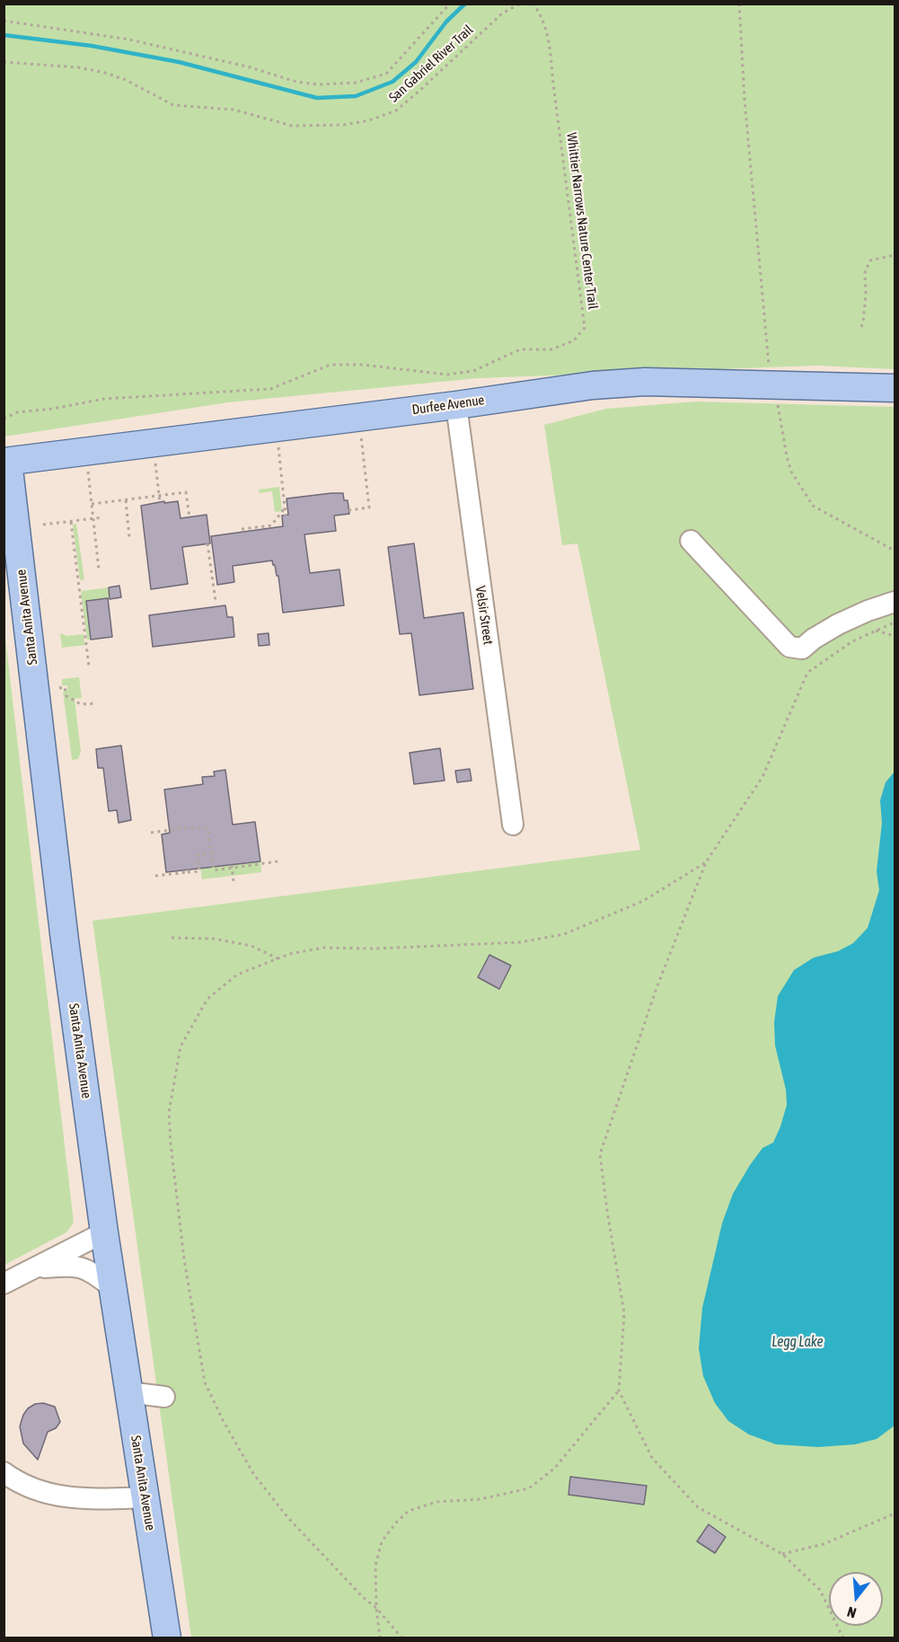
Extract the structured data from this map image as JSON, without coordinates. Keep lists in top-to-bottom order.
{
  "streets": {
    "main road": ["Durfee Avenue", "Santa Anita Avenue"],
    "street": ["Velsir Street"],
    "path": ["San Gabriel River Trail", "Whittier Narrows Nature Center Trail"]
  },
  "crossings": [
    ["Durfee Avenue", "Velsir Street"],
    ["Durfee Avenue", "Santa Anita Avenue"]
  ],
  "water": ["Legg Lake"],
  "north": "bottom"
}
